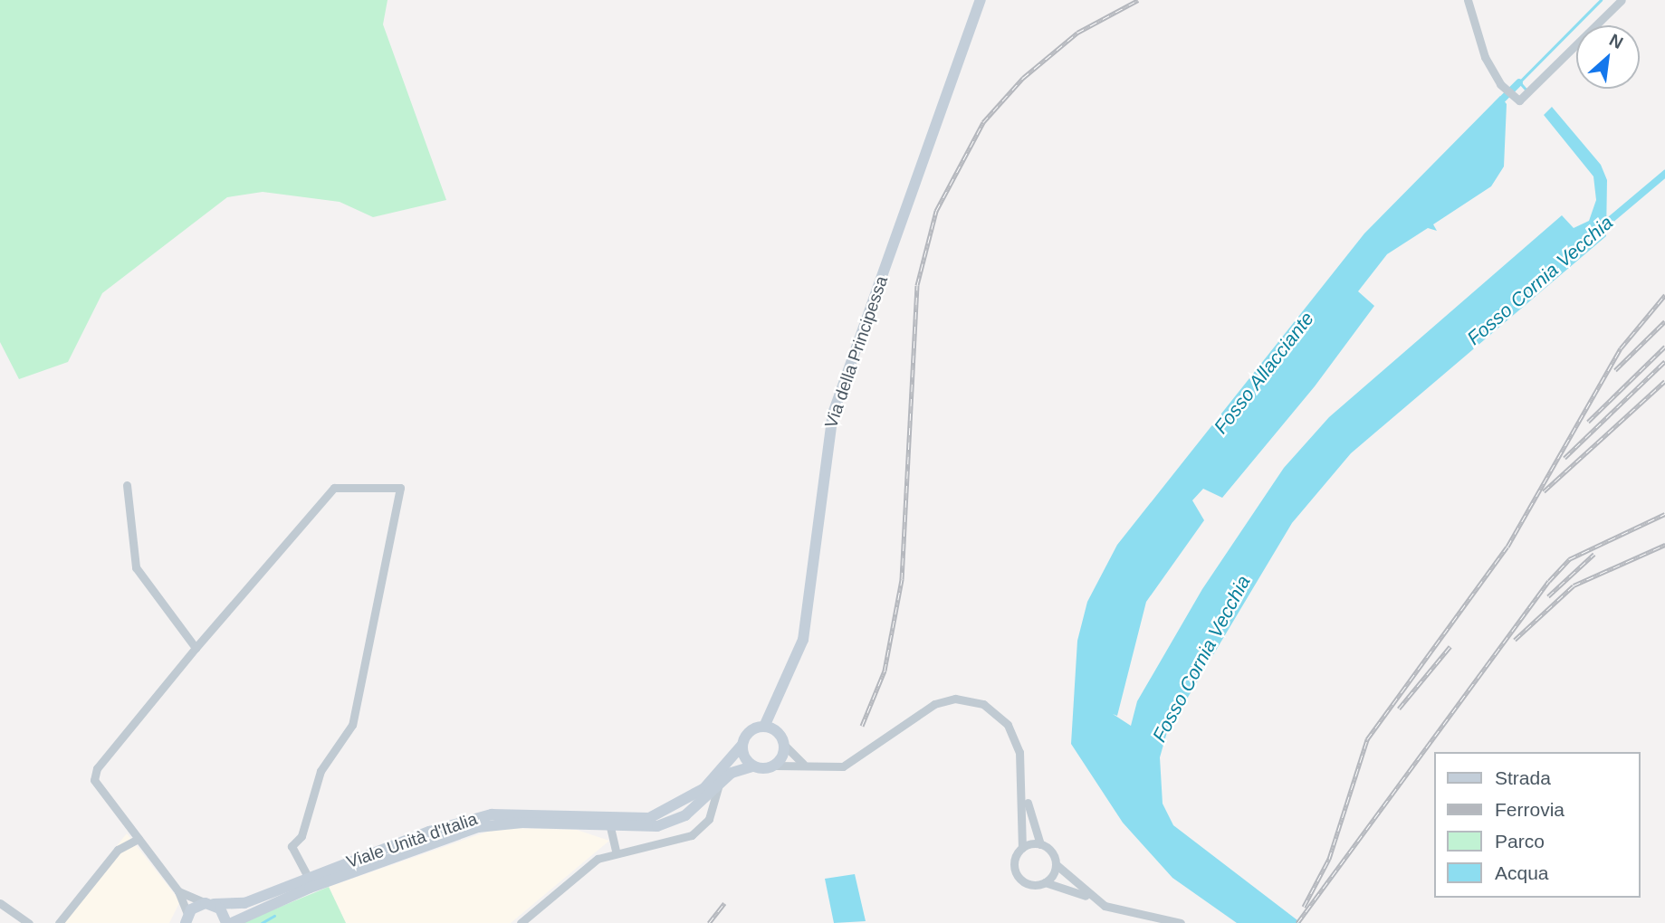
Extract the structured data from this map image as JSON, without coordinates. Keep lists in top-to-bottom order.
{
  "streets": {
    "main road": ["Via della Principessa", "Viale Unità d'Italia"]
  },
  "crossings": [
    ["Via della Principessa", "Viale Unità d'Italia"]
  ],
  "water": ["Fosso Cornia Vecchia", "Fosso Allacciante"],
  "legend": [
    "Strada",
    "Ferrovia",
    "Parco",
    "Acqua"
  ],
  "north": "top right"
}
